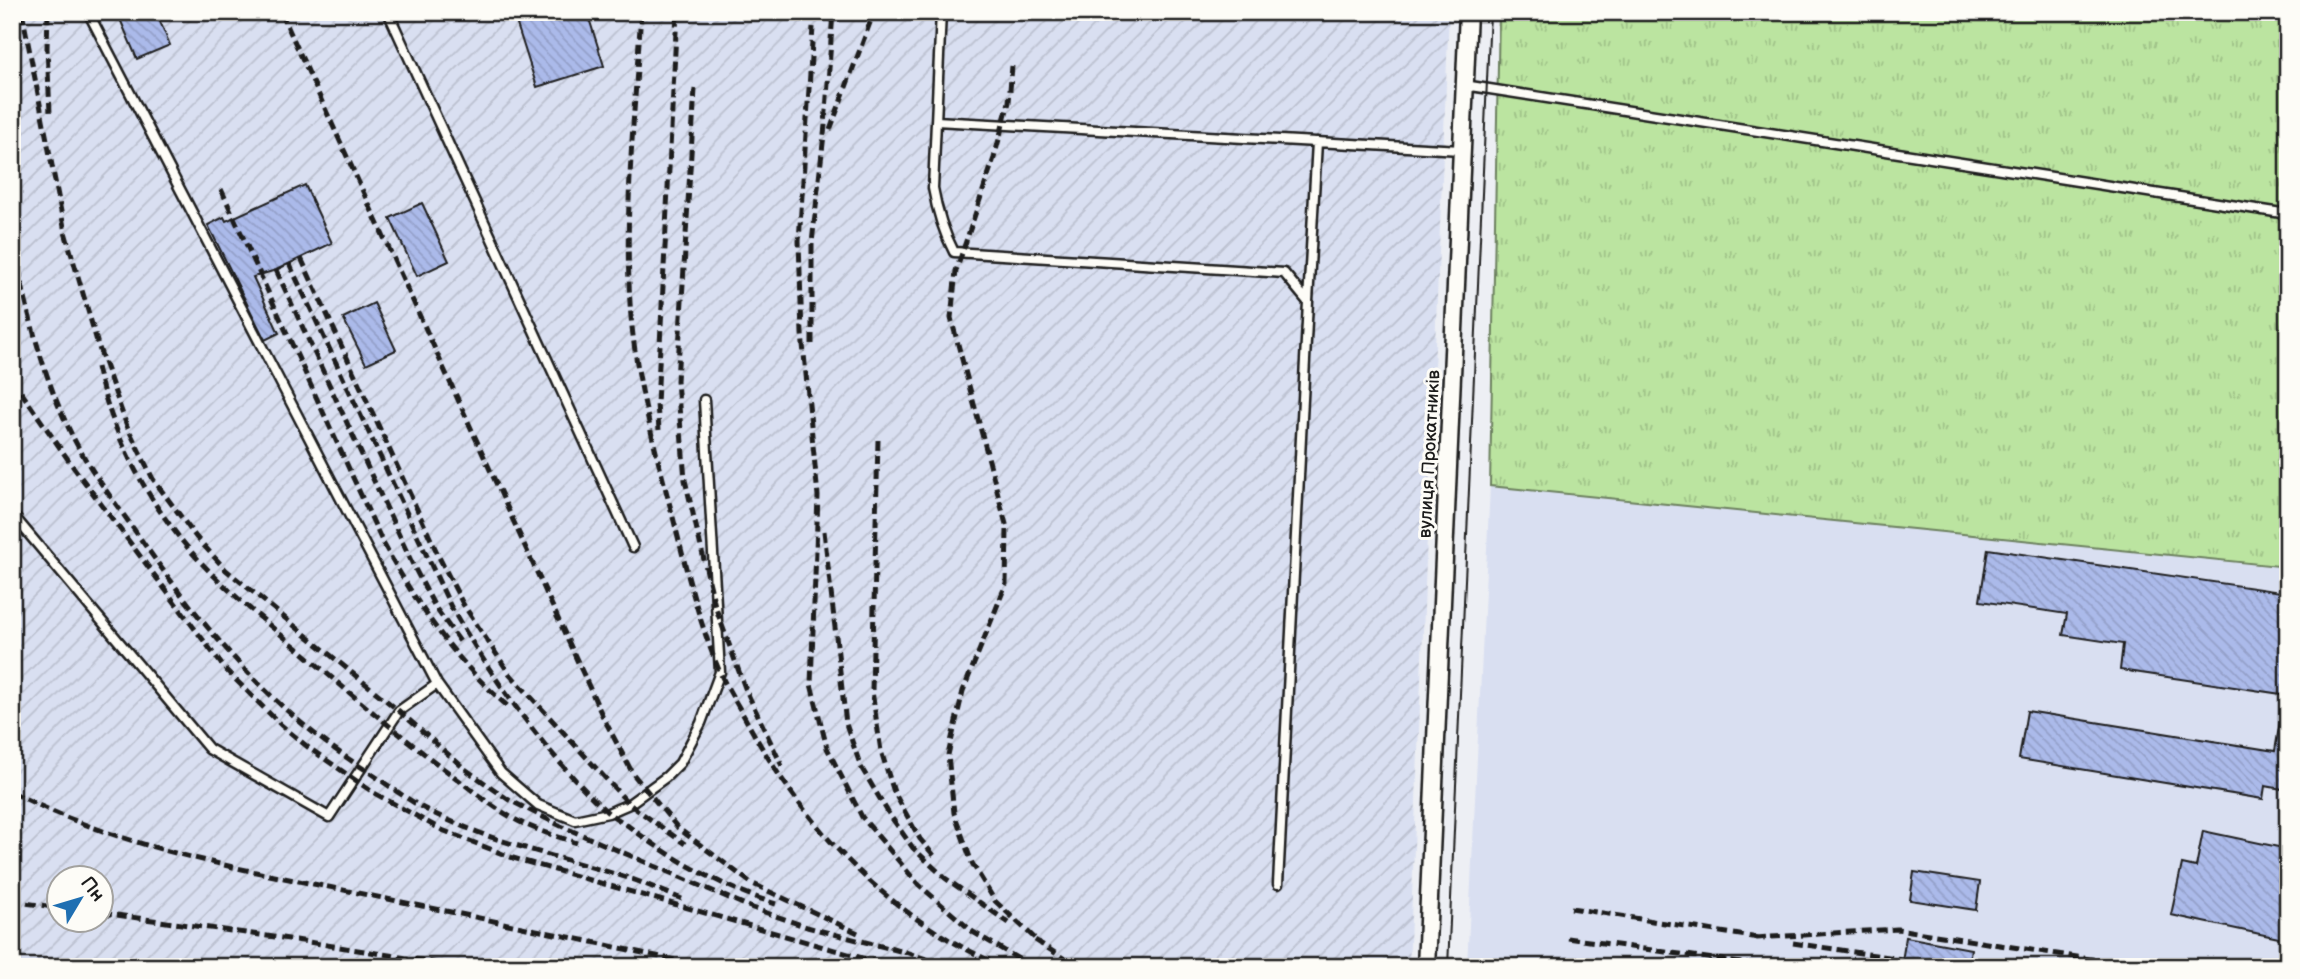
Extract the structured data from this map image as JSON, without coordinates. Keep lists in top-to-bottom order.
{
  "streets": {
    "street": ["вулиця Прокатників"]
  },
  "north": "top right"
}
